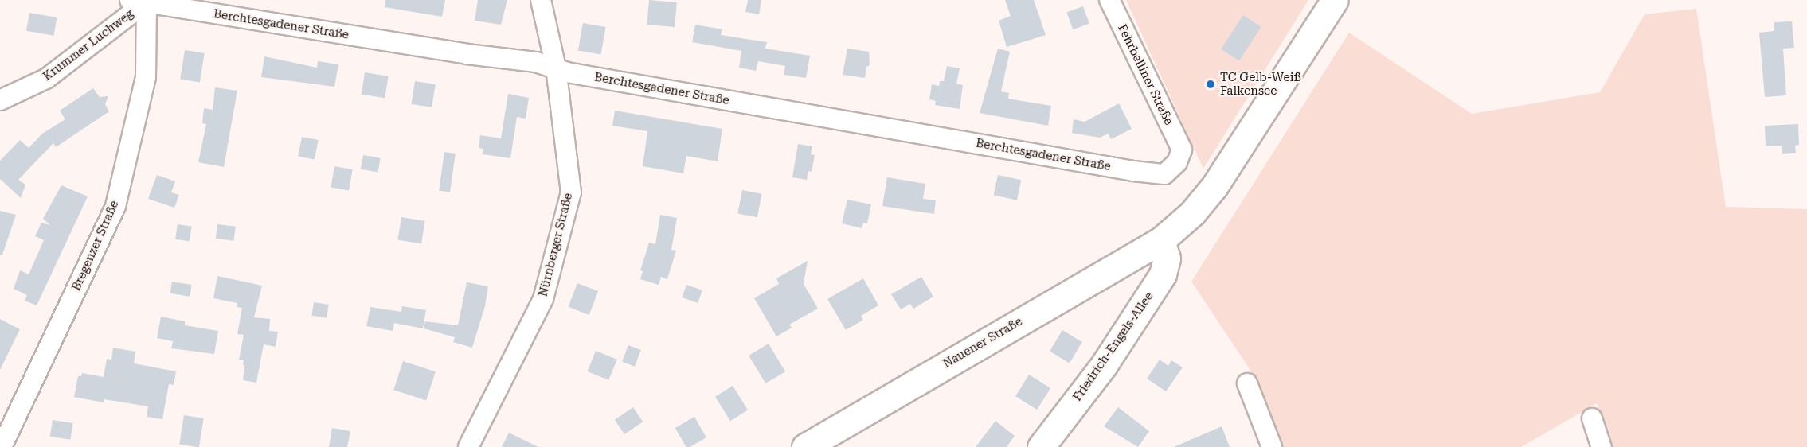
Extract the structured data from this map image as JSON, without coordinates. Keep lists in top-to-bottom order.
{
  "streets": {
    "main road": ["Nauener Straße", "Friedrich-Engels-Allee"],
    "street": [
      "Berchtesgadener Straße",
      "Krummer Luchweg",
      "Fehrbelliner Straße",
      "Nürnberger Straße",
      "Bregenzer Straße"
    ]
  },
  "crossings": [
    ["Berchtesgadener Straße", "Krummer Luchweg"],
    ["Berchtesgadener Straße", "Fehrbelliner Straße"],
    ["Berchtesgadener Straße", "Nürnberger Straße"],
    ["Berchtesgadener Straße", "Bregenzer Straße"],
    ["Krummer Luchweg", "Bregenzer Straße"],
    ["Nauener Straße", "Friedrich-Engels-Allee"]
  ],
  "places": ["TC Gelb-Weiß Falkensee"]
}
